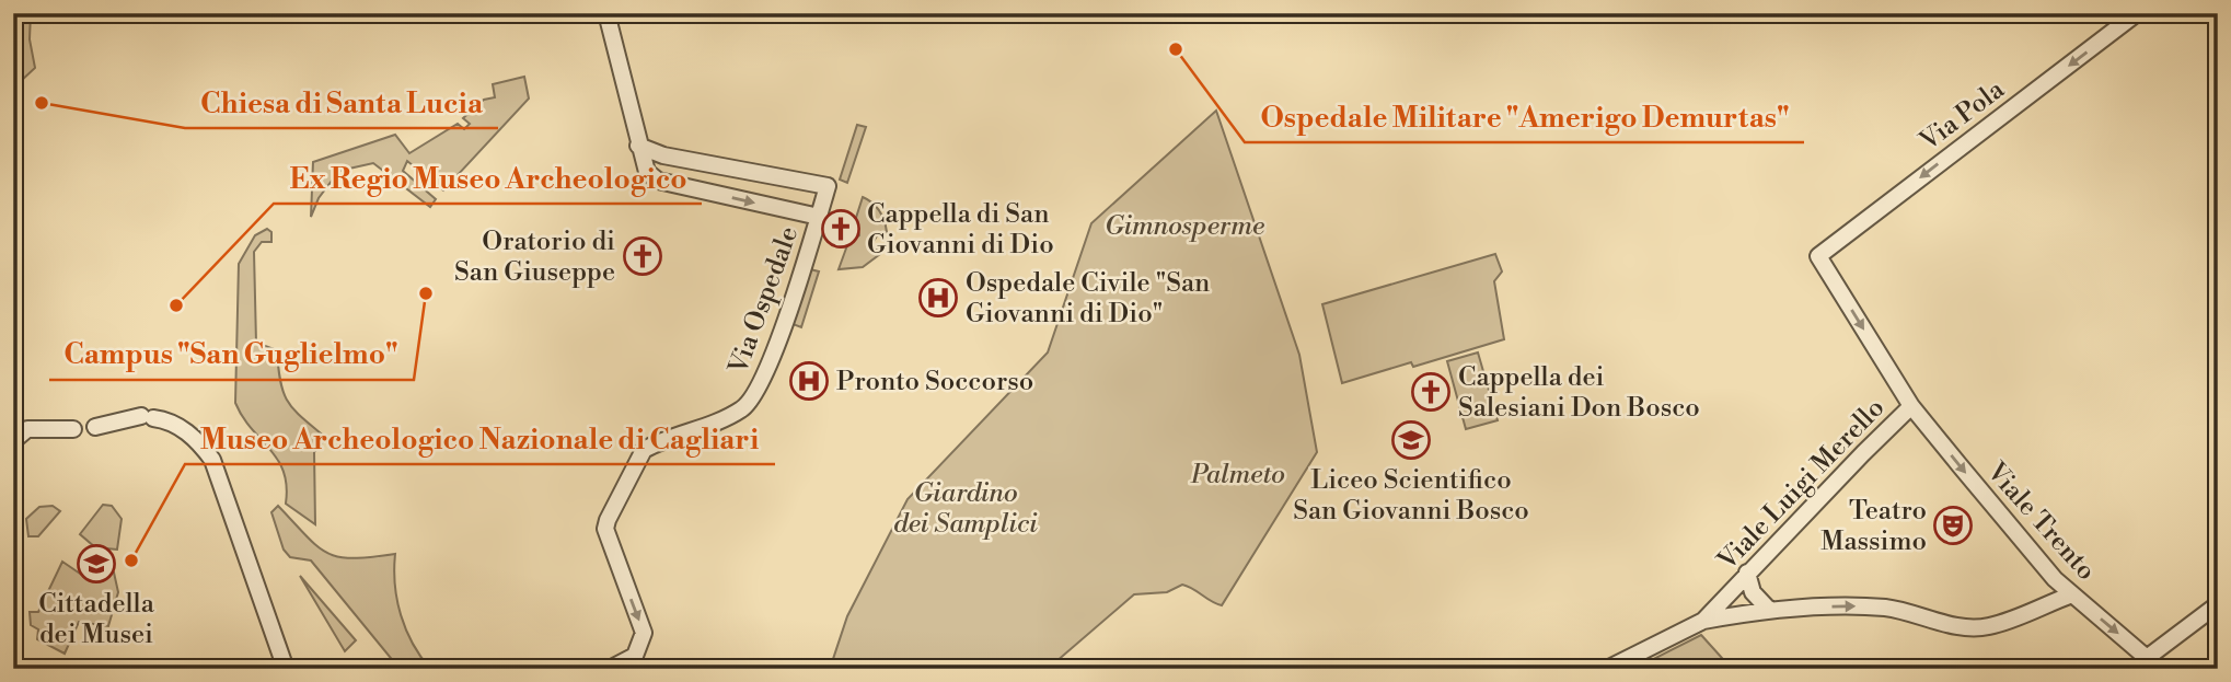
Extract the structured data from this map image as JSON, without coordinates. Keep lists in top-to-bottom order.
{
  "streets": {
    "street": [
      "Via Pola",
      "Via Ospedale",
      "Viale Luigi Merello",
      "Viale Trento"
    ]
  },
  "crossings": [
    ["Via Pola", "Viale Trento"],
    ["Viale Luigi Merello", "Viale Trento"]
  ],
  "one_way": ["Via Pola", "Via Ospedale", "Viale Trento"],
  "parks": ["Gimnosperme", "Palmeto", "Giardino dei Samplici"],
  "places": {
    "other": [
      "Ospedale Militare \"Amerigo Demurtas\"",
      "Chiesa di Santa Lucia",
      "Campus \"San Guglielmo\"",
      "Ex Regio Museo Archeologico",
      "Museo Archeologico Nazionale di Cagliari"
    ],
    "church": ["Cappella di San Giovanni di Dio", "Oratorio di San Giuseppe", "Cappella dei Salesiani Don Bosco"],
    "hospital": ["Ospedale Civile \"San Giovanni di Dio\"", "Pronto Soccorso"],
    "school or university": ["Liceo Scientifico San Giovanni Bosco", "Cittadella dei Musei"],
    "theatre": ["Teatro Massimo"]
  }
}
